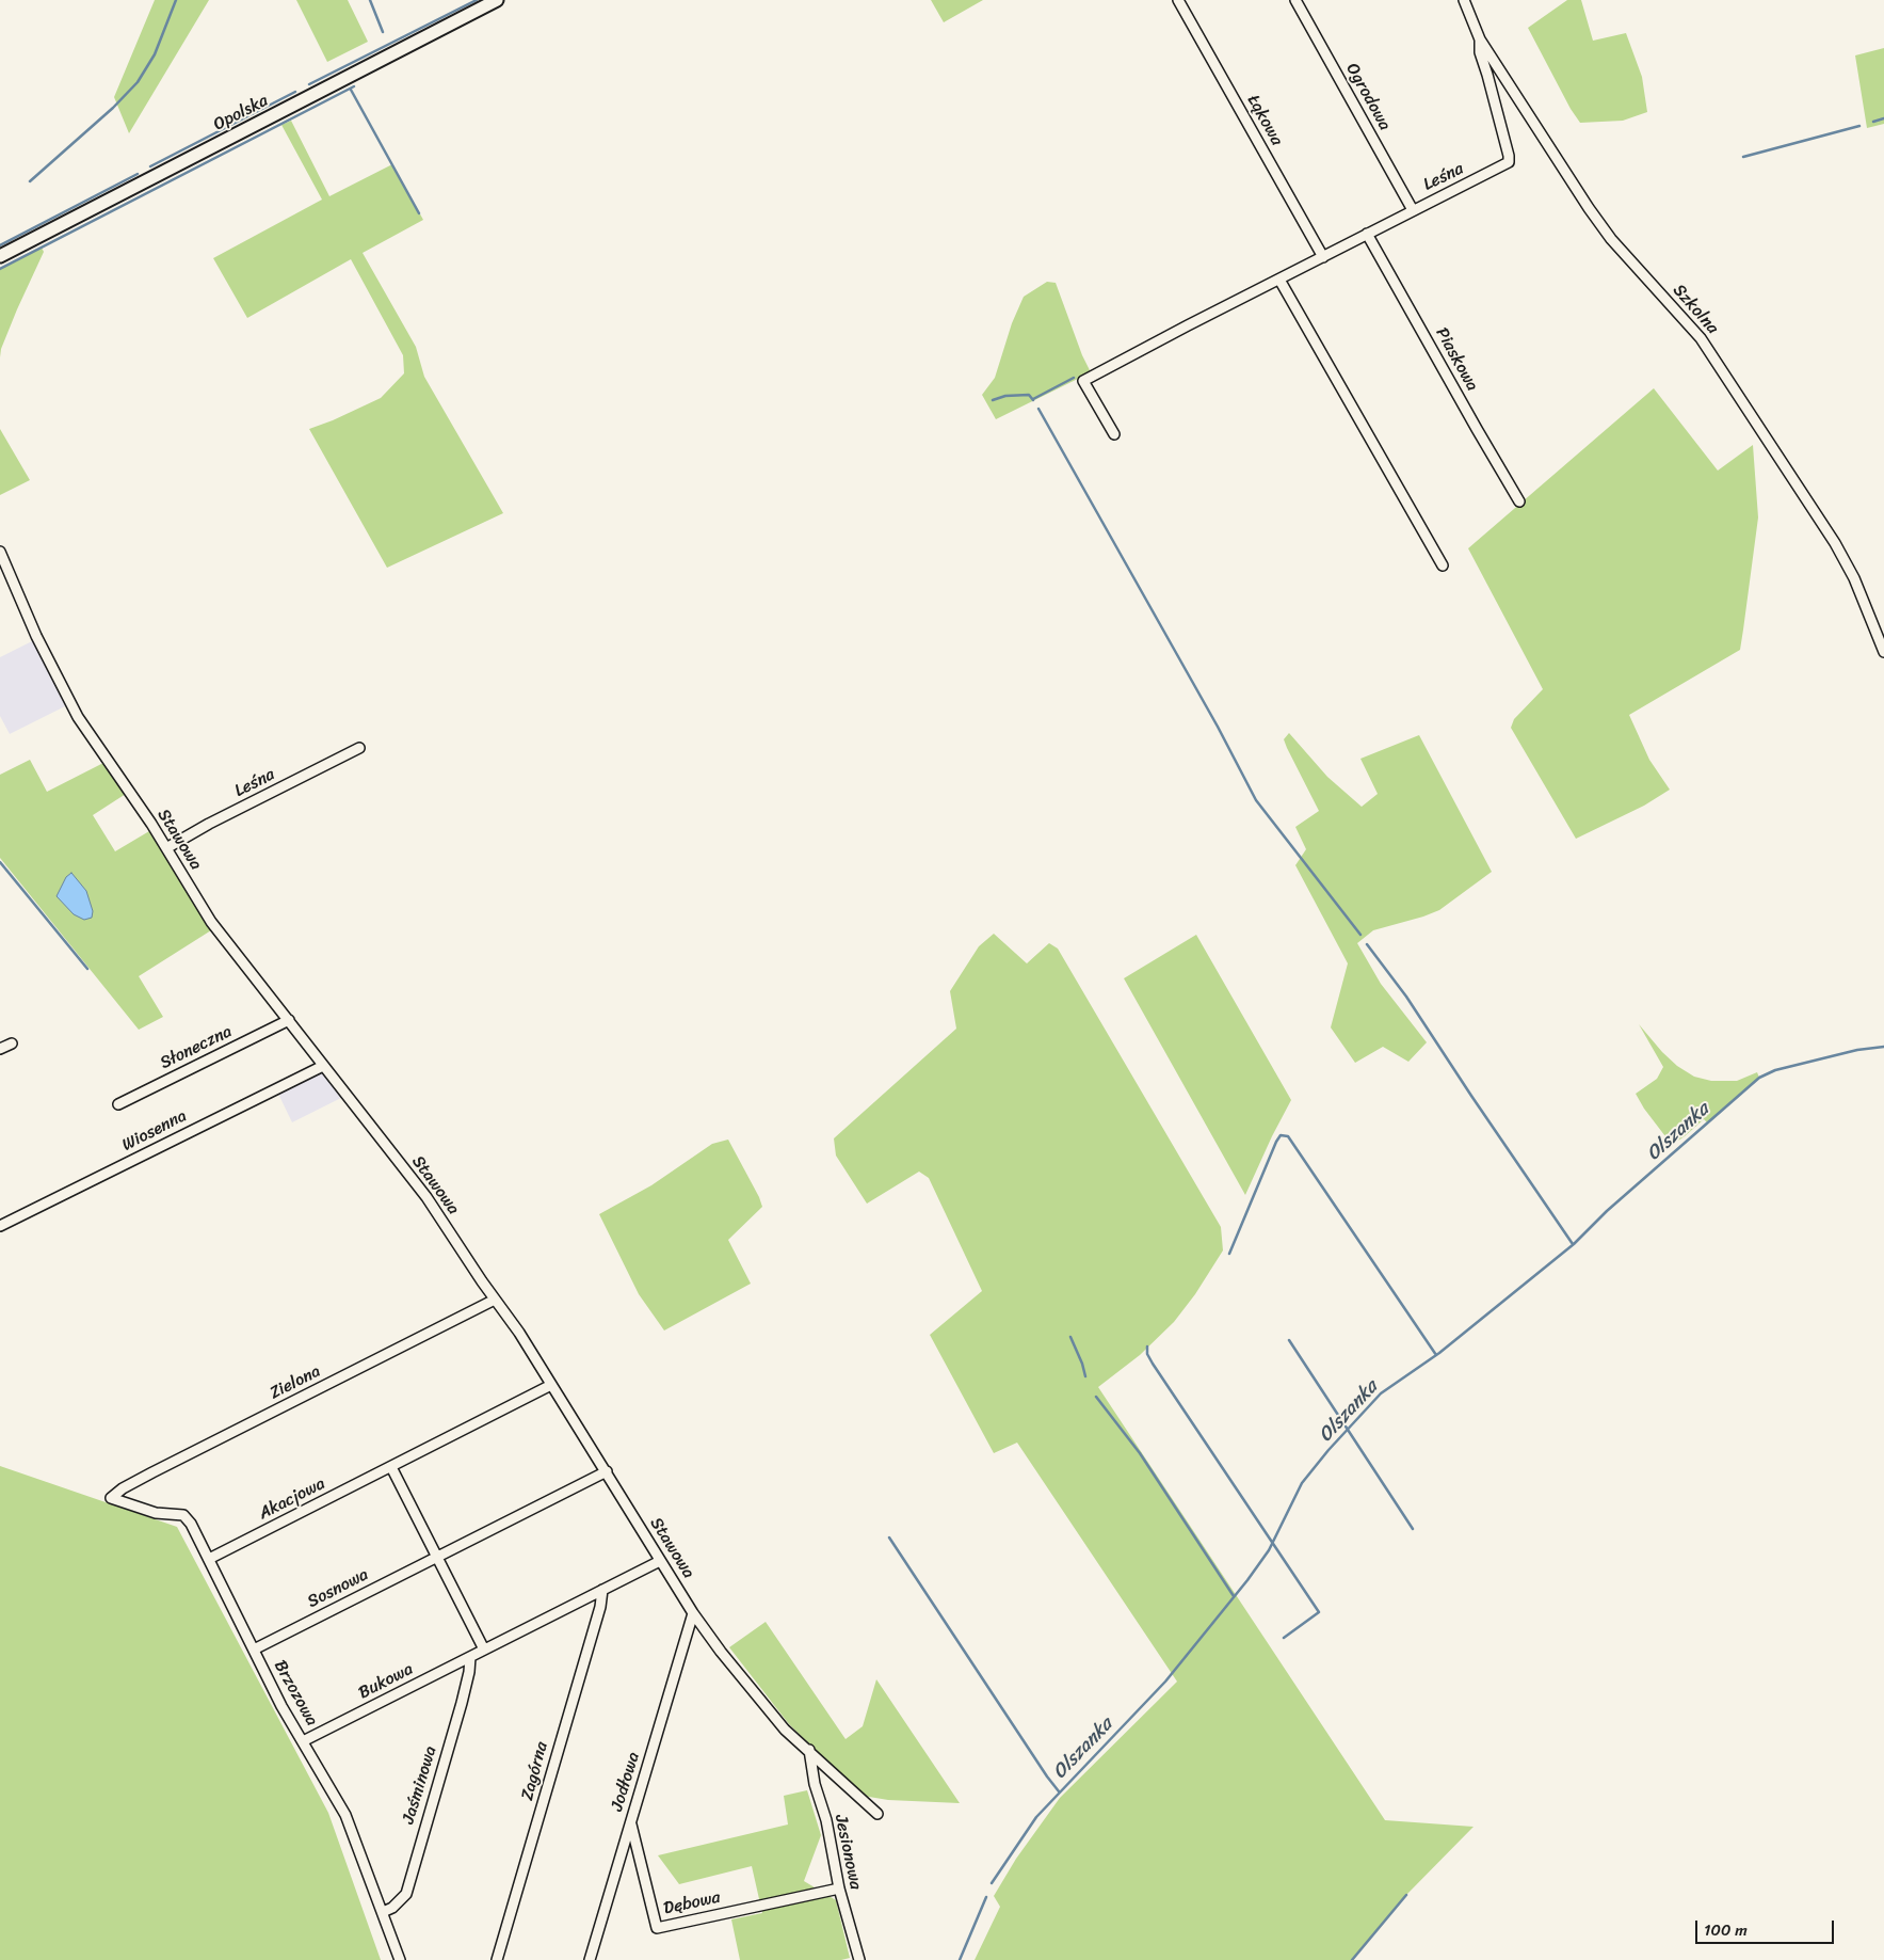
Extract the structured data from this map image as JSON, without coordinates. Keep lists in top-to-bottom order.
{
  "streets": {
    "main road": ["Opolska"],
    "street": [
      "Ogrodowa",
      "Łąkowa",
      "Leśna",
      "Szkolna",
      "Piaskowa",
      "Stawowa",
      "Słoneczna",
      "Wiosenna",
      "Zielona",
      "Akacjowa",
      "Sosnowa",
      "Bukowa",
      "Brzozowa",
      "Zagórna",
      "Jodłowa",
      "Jaśminowa",
      "Jesionowa",
      "Dębowa"
    ]
  },
  "crossings": [
    ["Ogrodowa", "Leśna"],
    ["Łąkowa", "Leśna"],
    ["Leśna", "Szkolna"],
    ["Leśna", "Piaskowa"],
    ["Leśna", "Stawowa"],
    ["Stawowa", "Słoneczna"],
    ["Stawowa", "Wiosenna"],
    ["Stawowa", "Zielona"],
    ["Stawowa", "Akacjowa"],
    ["Stawowa", "Sosnowa"],
    ["Stawowa", "Bukowa"],
    ["Stawowa", "Jodłowa"],
    ["Stawowa", "Jesionowa"],
    ["Zielona", "Brzozowa"],
    ["Akacjowa", "Brzozowa"],
    ["Sosnowa", "Brzozowa"],
    ["Bukowa", "Brzozowa"],
    ["Bukowa", "Zagórna"],
    ["Bukowa", "Jaśminowa"],
    ["Brzozowa", "Jaśminowa"],
    ["Jodłowa", "Dębowa"],
    ["Jesionowa", "Dębowa"]
  ],
  "water": ["Olszanka"],
  "scale_bar": "100 m"
}
